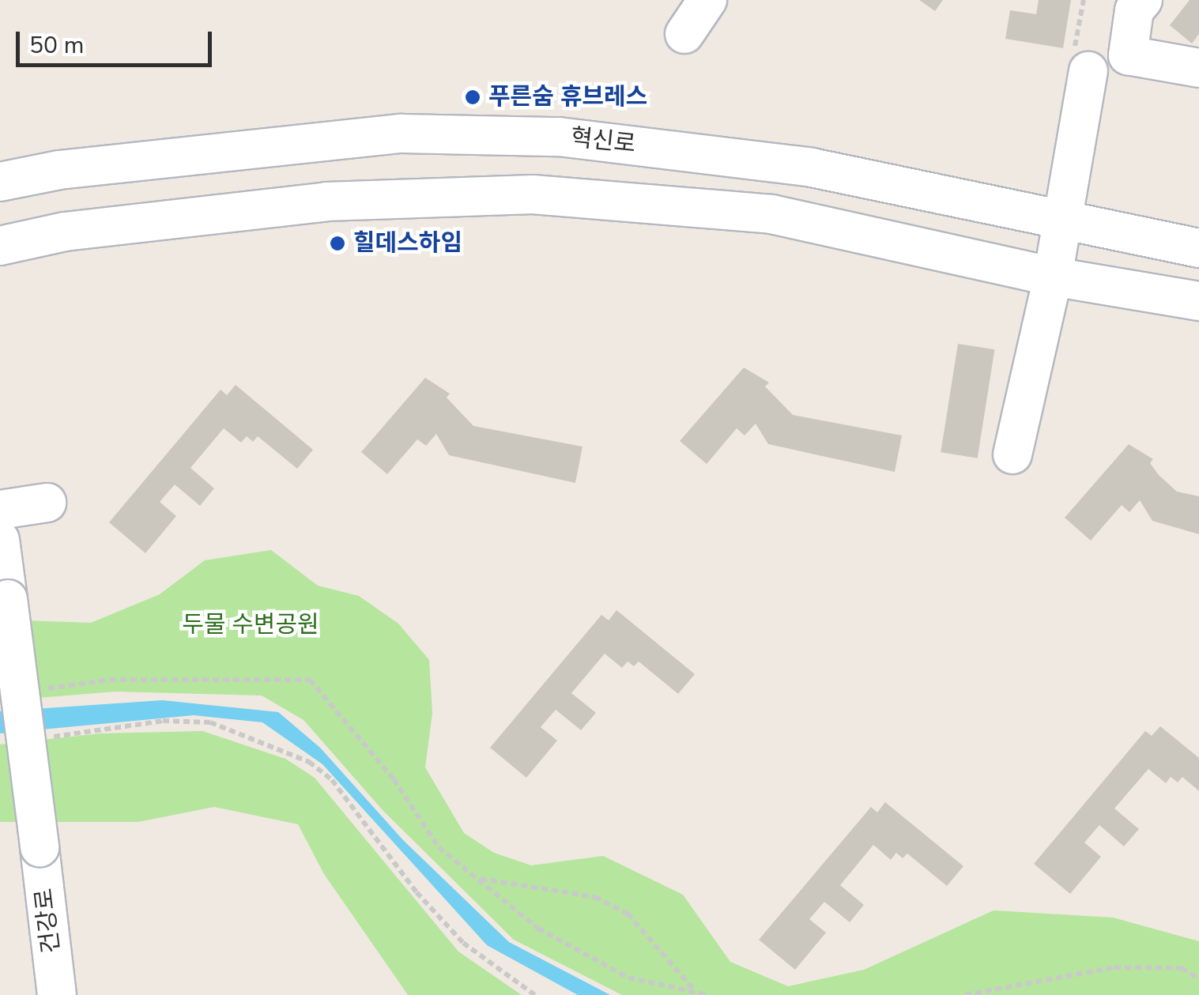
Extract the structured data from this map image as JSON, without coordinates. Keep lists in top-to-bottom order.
{
  "streets": {
    "street": ["혁신로", "건강로"]
  },
  "parks": ["두물 수변공원"],
  "places": ["푸른숨 휴브레스", "힐데스하임"],
  "scale_bar": "50 m"
}
